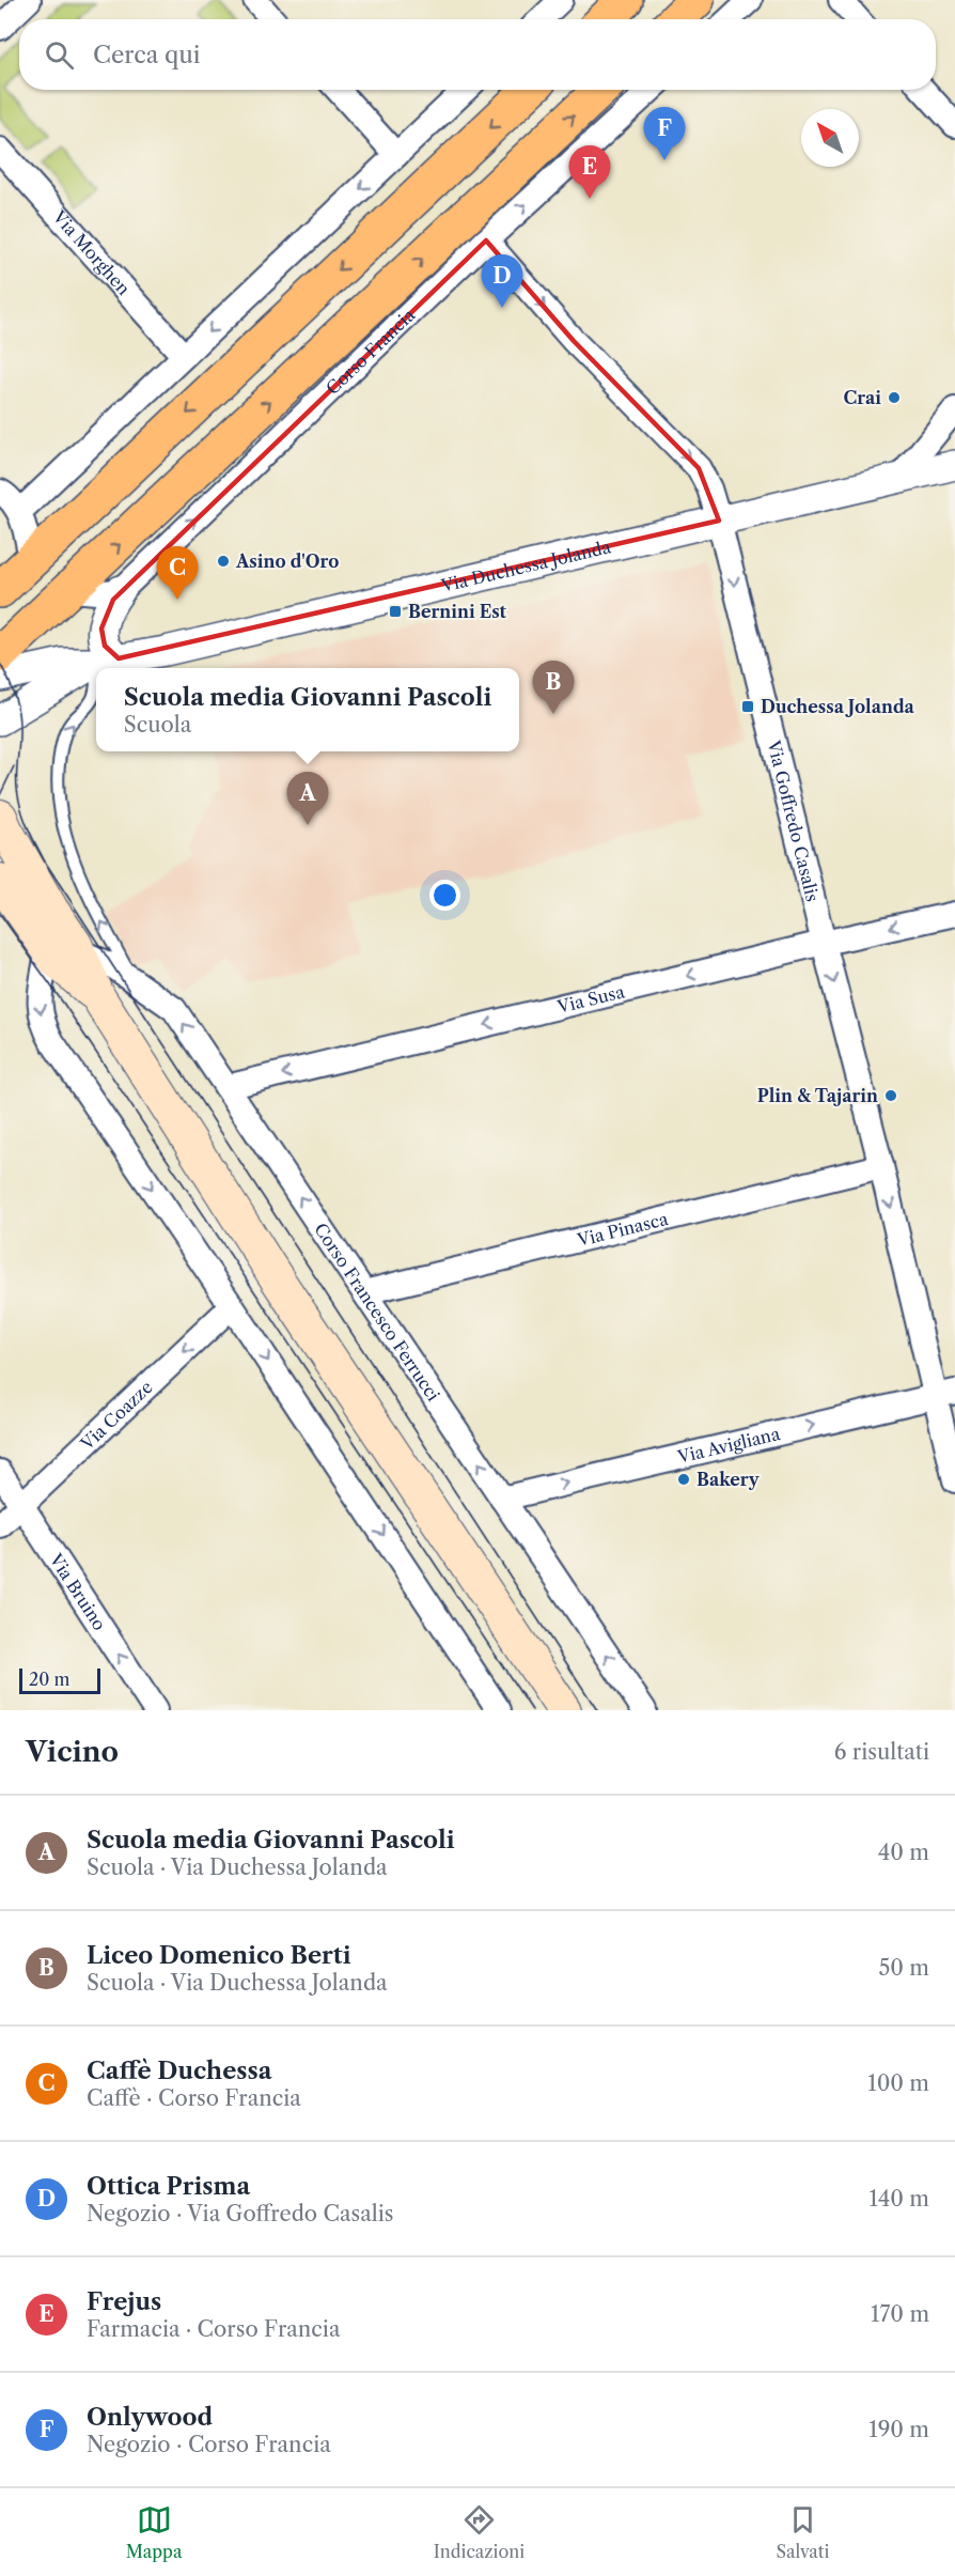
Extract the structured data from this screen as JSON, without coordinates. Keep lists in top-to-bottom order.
{
  "streets": {
    "main road": ["Corso Francia"],
    "street": [
      "Via Morghen",
      "Via Duchessa Jolanda",
      "Via Goffredo Casalis",
      "Via Susa",
      "Via Pinasca",
      "Corso Francesco Ferrucci",
      "Via Coazze",
      "Via Avigliana",
      "Via Bruino"
    ]
  },
  "crossings": [
    ["Corso Francia", "Via Goffredo Casalis"],
    ["Via Duchessa Jolanda", "Via Goffredo Casalis"],
    ["Via Goffredo Casalis", "Via Susa"],
    ["Via Goffredo Casalis", "Via Pinasca"],
    ["Via Goffredo Casalis", "Via Avigliana"],
    ["Via Susa", "Corso Francesco Ferrucci"],
    ["Via Pinasca", "Corso Francesco Ferrucci"],
    ["Corso Francesco Ferrucci", "Via Avigliana"],
    ["Via Coazze", "Via Bruino"]
  ],
  "one_way": [
    "Via Goffredo Casalis",
    "Via Susa",
    "Via Coazze",
    "Via Avigliana",
    "Via Bruino"
  ],
  "places": {
    "other": [
      "Crai",
      "Asino d'Oro",
      "Plin & Tajarin",
      "Bakery"
    ],
    "transit": ["Bernini Est", "Duchessa Jolanda"]
  },
  "scale_bar": "20 m",
  "north": "top left",
  "page": {
    "search": "Cerca qui",
    "pins": [
      "F",
      "E",
      "D",
      "C",
      "B",
      "A"
    ],
    "popup": ["Scuola media Giovanni Pascoli", "Scuola"],
    "scale": "20 m",
    "heading": ["Vicino", "6 risultati"],
    "list": [
      {
        "mark": "A",
        "name": "Scuola media Giovanni Pascoli",
        "note": "Scuola · Via Duchessa Jolanda",
        "value": "40 m"
      },
      {
        "mark": "B",
        "name": "Liceo Domenico Berti",
        "note": "Scuola · Via Duchessa Jolanda",
        "value": "50 m"
      },
      {
        "mark": "C",
        "name": "Caffè Duchessa",
        "note": "Caffè · Corso Francia",
        "value": "100 m"
      },
      {
        "mark": "D",
        "name": "Ottica Prisma",
        "note": "Negozio · Via Goffredo Casalis",
        "value": "140 m"
      },
      {
        "mark": "E",
        "name": "Frejus",
        "note": "Farmacia · Corso Francia",
        "value": "170 m"
      },
      {
        "mark": "F",
        "name": "Onlywood",
        "note": "Negozio · Corso Francia",
        "value": "190 m"
      }
    ],
    "nav": ["Mappa", "Indicazioni", "Salvati"]
  }
}
